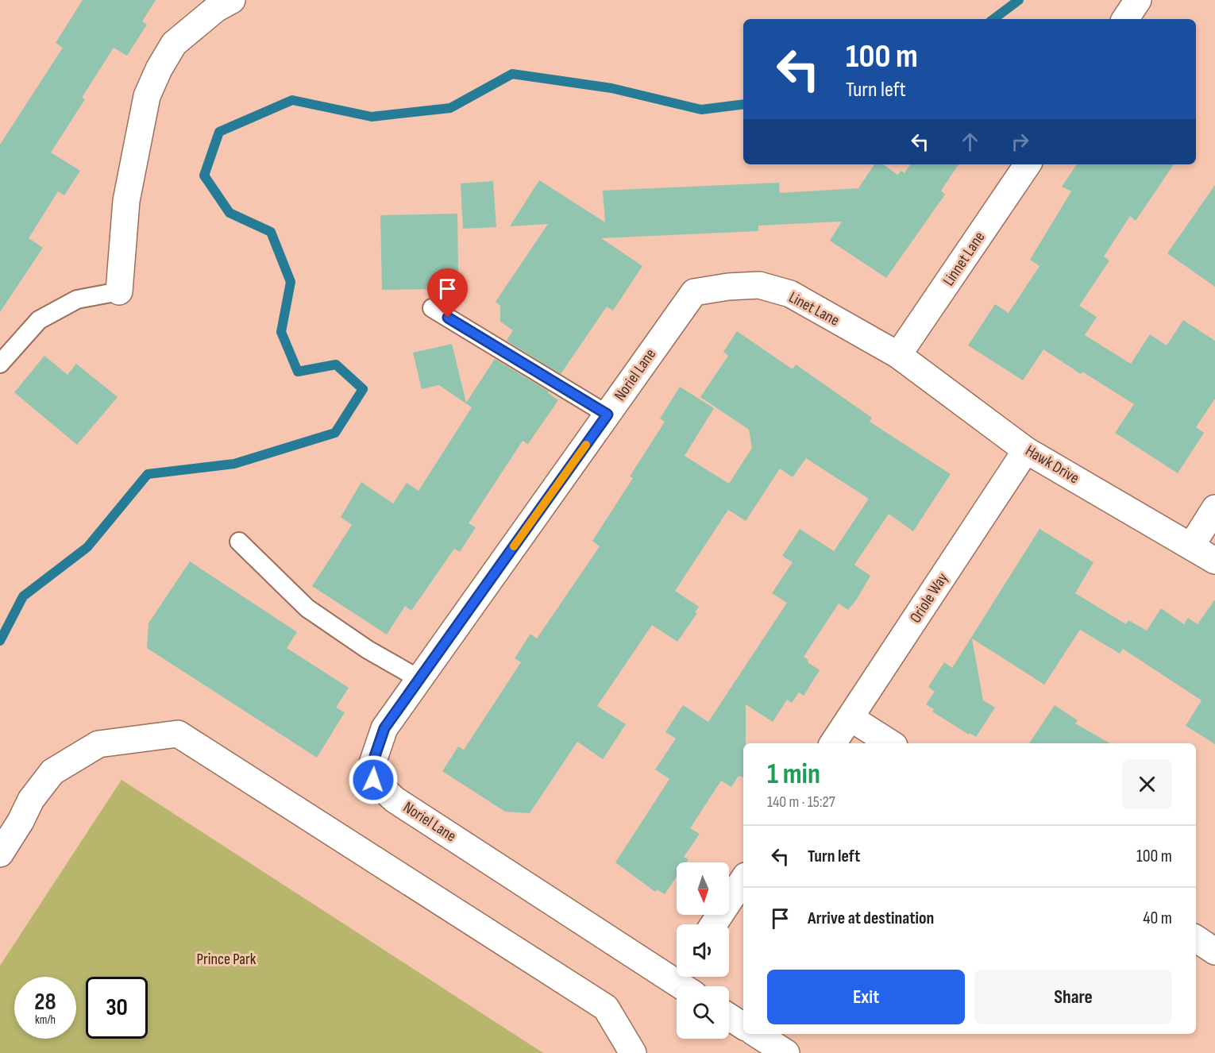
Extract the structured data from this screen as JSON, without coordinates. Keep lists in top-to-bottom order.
{
  "streets": {
    "street": [
      "Linnet Lane",
      "Linet Lane",
      "Noriel Lane",
      "Hawk Drive",
      "Oriole Way"
    ]
  },
  "crossings": [
    ["Linnet Lane", "Linet Lane"],
    ["Linnet Lane", "Hawk Drive"],
    ["Linet Lane", "Noriel Lane"],
    ["Linet Lane", "Hawk Drive"],
    ["Hawk Drive", "Oriole Way"]
  ],
  "parks": ["Prince Park"],
  "north": "bottom",
  "page": {
    "turn": ["100 m", "Turn left"],
    "heading": ["1 min", "140 m · 15:27"],
    "list": [
      {
        "name": "Turn left",
        "value": "100 m"
      },
      {
        "name": "Arrive at destination",
        "value": "40 m"
      }
    ],
    "buttons": ["Exit", "Share"],
    "speed": "28 km/h",
    "limit": "30"
  }
}
